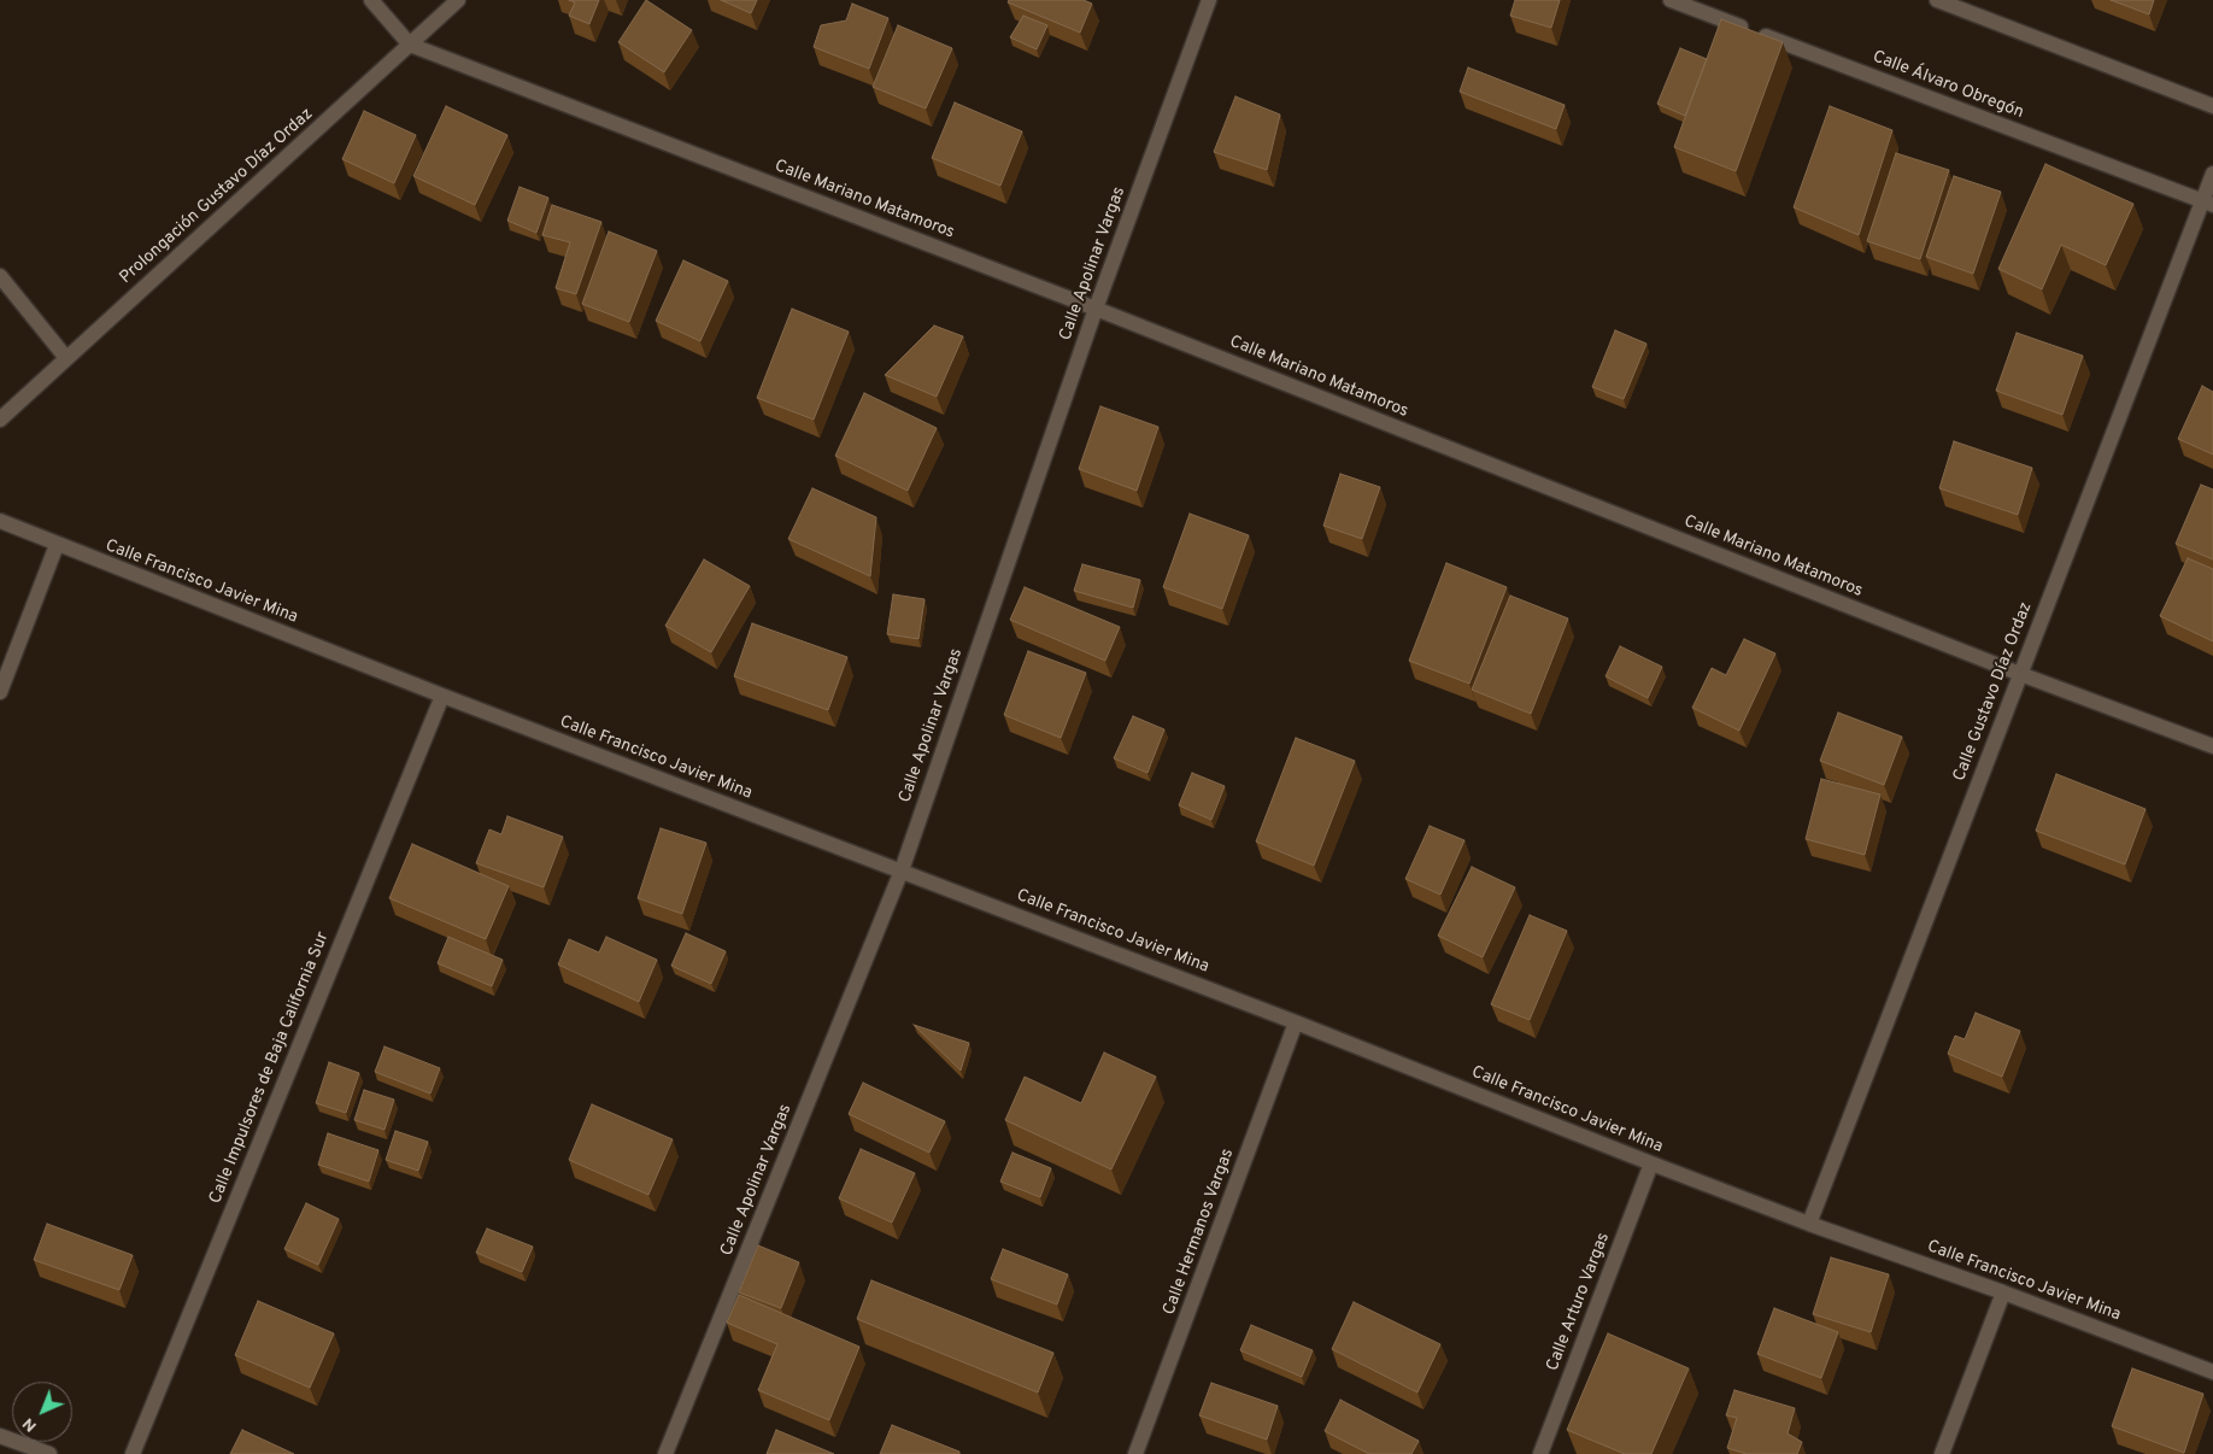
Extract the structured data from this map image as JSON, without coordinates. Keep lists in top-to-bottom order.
{
  "streets": {
    "street": [
      "Calle Álvaro Obregón",
      "Prolongación Gustavo Díaz Ordaz",
      "Calle Mariano Matamoros",
      "Calle Apolinar Vargas",
      "Calle Francisco Javier Mina",
      "Calle Gustavo Díaz Ordaz",
      "Calle Impulsores de Baja California Sur",
      "Calle Hermanos Vargas",
      "Calle Arturo Vargas"
    ]
  },
  "crossings": [
    ["Calle Álvaro Obregón", "Calle Gustavo Díaz Ordaz"],
    ["Prolongación Gustavo Díaz Ordaz", "Calle Mariano Matamoros"],
    ["Calle Mariano Matamoros", "Calle Apolinar Vargas"],
    ["Calle Mariano Matamoros", "Calle Gustavo Díaz Ordaz"],
    ["Calle Apolinar Vargas", "Calle Francisco Javier Mina"],
    ["Calle Francisco Javier Mina", "Calle Gustavo Díaz Ordaz"],
    ["Calle Francisco Javier Mina", "Calle Impulsores de Baja California Sur"],
    ["Calle Francisco Javier Mina", "Calle Hermanos Vargas"],
    ["Calle Francisco Javier Mina", "Calle Arturo Vargas"]
  ],
  "north": "bottom left"
}
